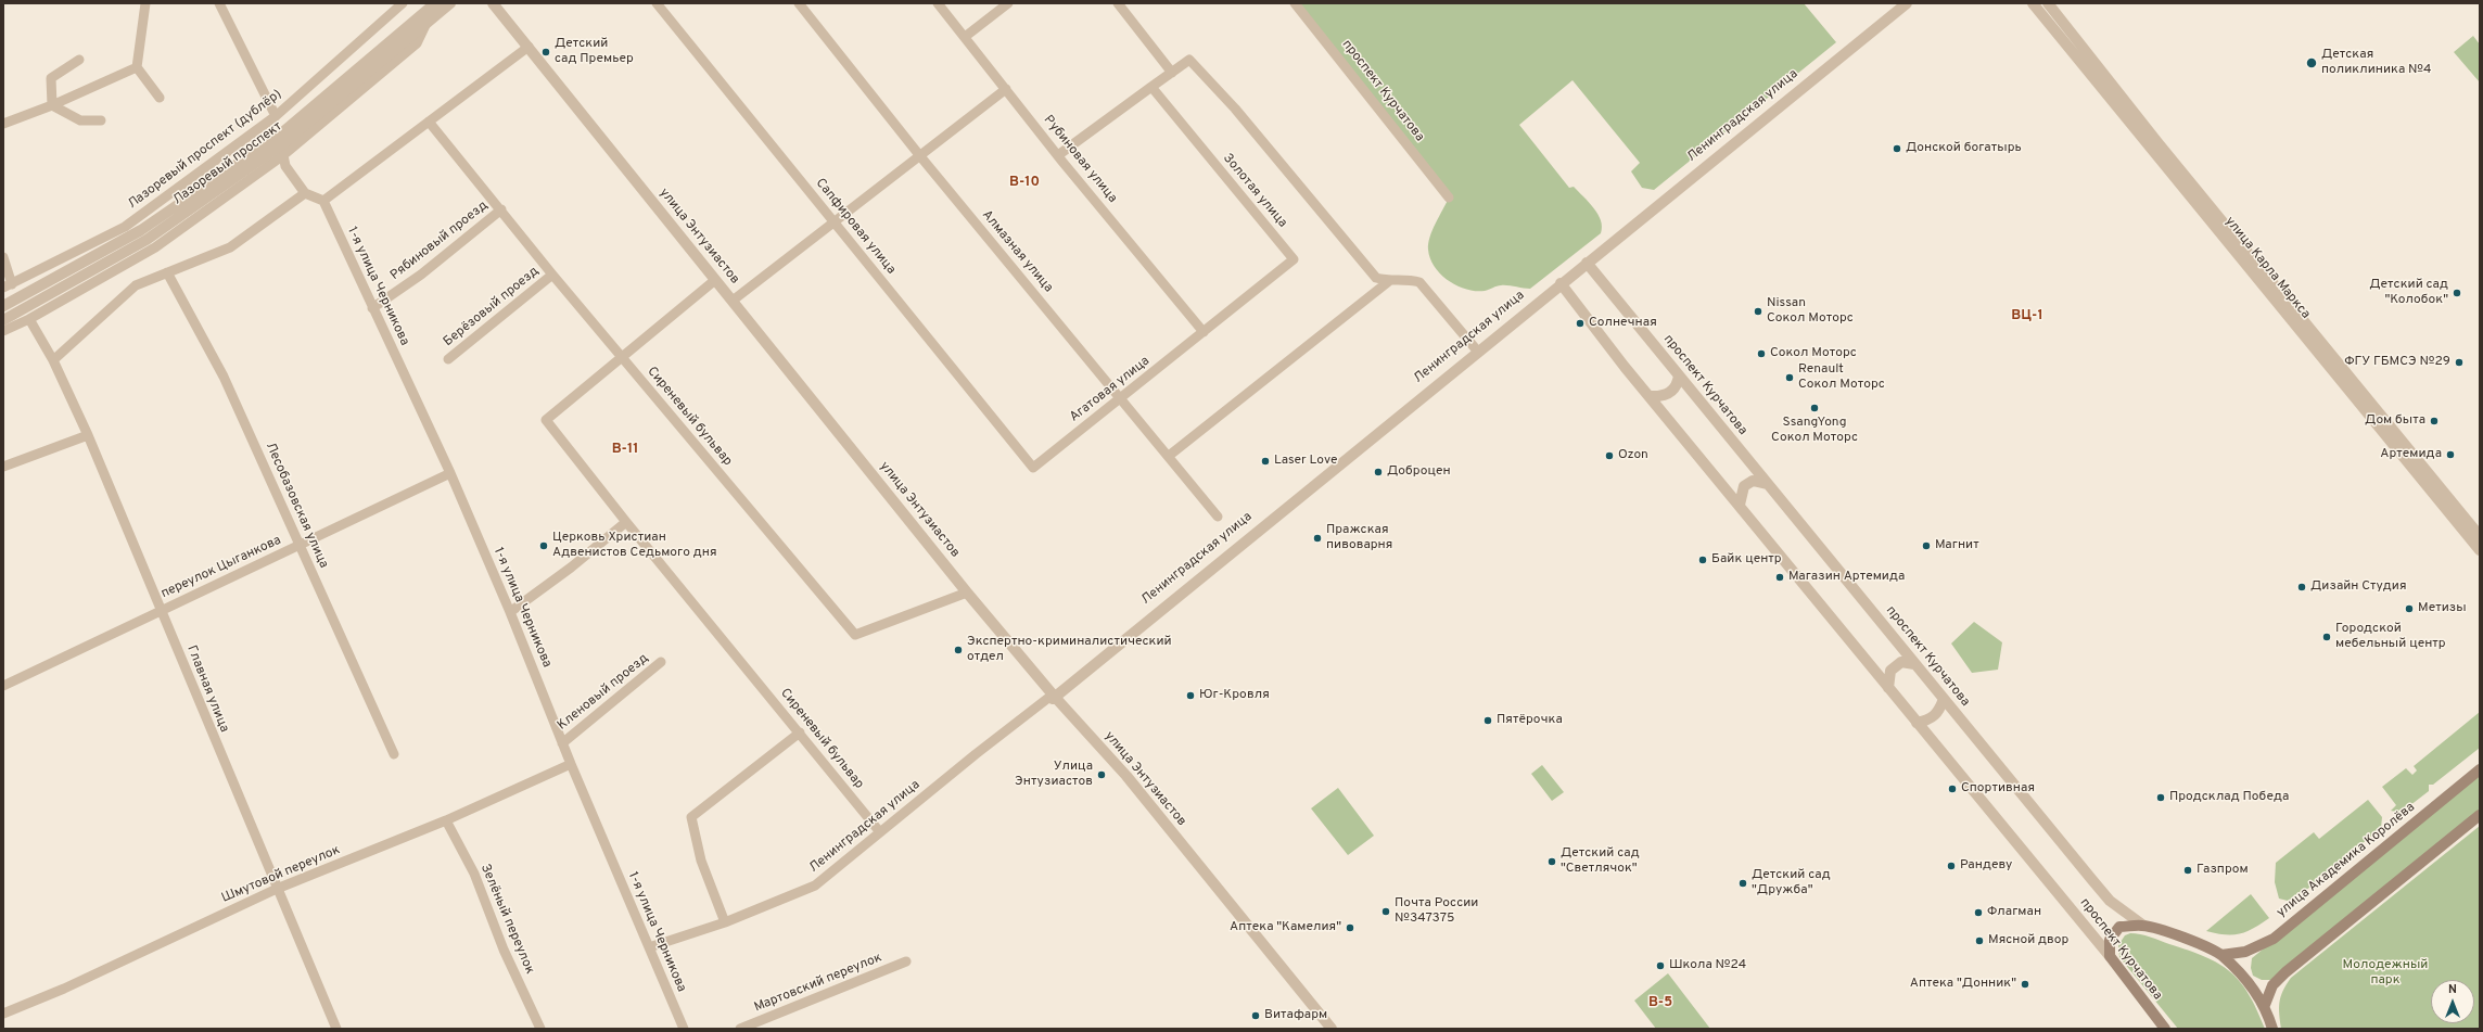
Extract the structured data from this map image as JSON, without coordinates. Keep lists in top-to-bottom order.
{
  "streets": {
    "main road": ["проспект Курчатова", "улица Академика Королёва"],
    "street": [
      "Ленинградская улица",
      "Лазоревый проспект (дублёр)",
      "Рубиновая улица",
      "Лазоревый проспект",
      "Золотая улица",
      "Сапфировая улица",
      "улица Энтузиастов",
      "Рябиновый проезд",
      "Алмазная улица",
      "улица Карла Маркса",
      "1-я улица Черникова",
      "Берёзовый проезд",
      "Агатовая улица",
      "Сиреневый бульвар",
      "Лесобазовская улица",
      "переулок Цыганкова",
      "Главная улица",
      "Кленовый проезд",
      "Шмутовой переулок",
      "Зелёный переулок",
      "Мартовский переулок"
    ]
  },
  "crossings": [
    ["проспект Курчатова", "Ленинградская улица"],
    ["проспект Курчатова", "улица Академика Королёва"],
    ["Ленинградская улица", "улица Энтузиастов"],
    ["Ленинградская улица", "1-я улица Черникова"],
    ["Ленинградская улица", "Сиреневый бульвар"],
    ["Рубиновая улица", "Золотая улица"],
    ["Рубиновая улица", "Агатовая улица"],
    ["Золотая улица", "Агатовая улица"],
    ["Сапфировая улица", "Агатовая улица"],
    ["улица Энтузиастов", "Сиреневый бульвар"],
    ["Рябиновый проезд", "1-я улица Черникова"],
    ["Рябиновый проезд", "Сиреневый бульвар"],
    ["Алмазная улица", "Агатовая улица"],
    ["1-я улица Черникова", "переулок Цыганкова"],
    ["1-я улица Черникова", "Кленовый проезд"],
    ["1-я улица Черникова", "Шмутовой переулок"],
    ["Берёзовый проезд", "Сиреневый бульвар"],
    ["Лесобазовская улица", "переулок Цыганкова"],
    ["переулок Цыганкова", "Главная улица"],
    ["Главная улица", "Шмутовой переулок"],
    ["Шмутовой переулок", "Зелёный переулок"]
  ],
  "districts": [
    "В-10",
    "ВЦ-1",
    "В-11",
    "В-5"
  ],
  "parks": ["Молодежный парк"],
  "places": [
    "Детский сад Премьер",
    "Детская поликлиника №4",
    "Донской богатырь",
    "Детский сад \"Колобок\"",
    "Nissan Сокол Моторс",
    "Солнечная",
    "Сокол Моторс",
    "ФГУ ГБМСЭ №29",
    "Renault Сокол Моторс",
    "SsangYong Сокол Моторс",
    "Дом быта",
    "Артемида",
    "Ozon",
    "Laser Love",
    "Доброцен",
    "Пражская пивоварня",
    "Церковь Христиан Адвенистов Седьмого дня",
    "Магнит",
    "Байк центр",
    "Магазин Артемида",
    "Дизайн Студия",
    "Метизы",
    "Городской мебельный центр",
    "Экспертно-криминалистический отдел",
    "Юг-Кровля",
    "Пятёрочка",
    "Улица Энтузиастов",
    "Спортивная",
    "Продсклад Победа",
    "Детский сад \"Светлячок\"",
    "Рандеву",
    "Газпром",
    "Детский сад \"Дружба\"",
    "Почта России №347375",
    "Флагман",
    "Аптека \"Камелия\"",
    "Мясной двор",
    "Школа №24",
    "Аптека \"Донник\"",
    "Витафарм"
  ],
  "north": "top"
}
